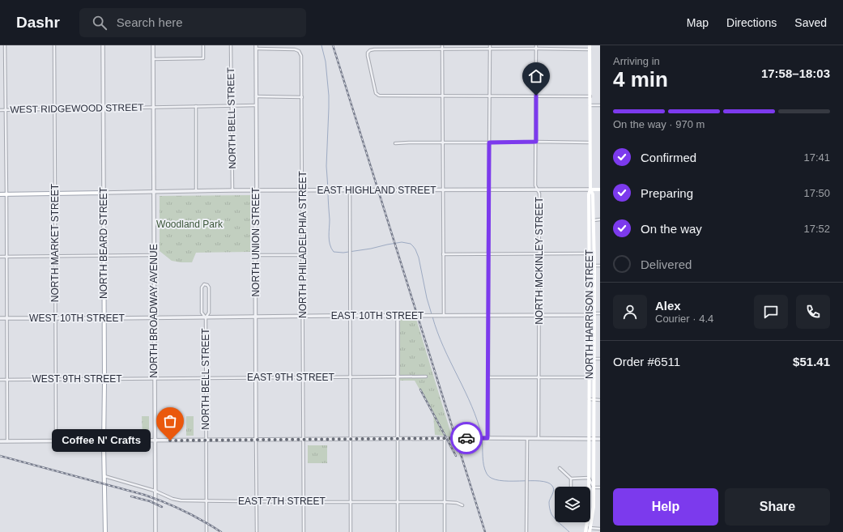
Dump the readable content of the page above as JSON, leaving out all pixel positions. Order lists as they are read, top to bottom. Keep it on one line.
{"streets":{"main road":["EAST HIGHLAND STREET","NORTH BEARD STREET","NORTH HARRISON STREET"],"street":["WEST RIDGEWOOD STREET","NORTH BELL STREET","NORTH UNION STREET","NORTH MARKET STREET","NORTH PHILADELPHIA STREET","NORTH MCKINLEY STREET","NORTH BROADWAY AVENUE","EAST 10TH STREET","WEST 10TH STREET","EAST 9TH STREET","WEST 9TH STREET","EAST 7TH STREET"]},"crossings":[["WEST RIDGEWOOD STREET","NORTH BELL STREET"],["WEST RIDGEWOOD STREET","NORTH UNION STREET"],["WEST RIDGEWOOD STREET","NORTH MARKET STREET"],["WEST RIDGEWOOD STREET","NORTH BEARD STREET"],["WEST RIDGEWOOD STREET","NORTH BROADWAY AVENUE"],["NORTH BELL STREET","EAST HIGHLAND STREET"],["NORTH BELL STREET","EAST 10TH STREET"],["NORTH BELL STREET","EAST 9TH STREET"],["NORTH BELL STREET","EAST 7TH STREET"],["EAST HIGHLAND STREET","NORTH UNION STREET"],["EAST HIGHLAND STREET","NORTH BEARD STREET"],["EAST HIGHLAND STREET","NORTH PHILADELPHIA STREET"],["EAST HIGHLAND STREET","NORTH MCKINLEY STREET"],["EAST HIGHLAND STREET","NORTH BROADWAY AVENUE"],["EAST HIGHLAND STREET","NORTH HARRISON STREET"],["NORTH UNION STREET","NORTH PHILADELPHIA STREET"],["NORTH UNION STREET","EAST 10TH STREET"],["NORTH UNION STREET","EAST 9TH STREET"],["NORTH MARKET STREET","WEST 10TH STREET"],["NORTH MARKET STREET","WEST 9TH STREET"],["NORTH BEARD STREET","WEST 10TH STREET"],["NORTH BEARD STREET","WEST 9TH STREET"],["NORTH BEARD STREET","EAST 7TH STREET"],["NORTH PHILADELPHIA STREET","EAST 10TH STREET"],["NORTH PHILADELPHIA STREET","EAST 9TH STREET"],["NORTH PHILADELPHIA STREET","EAST 7TH STREET"],["NORTH MCKINLEY STREET","EAST 10TH STREET"],["NORTH BROADWAY AVENUE","EAST 10TH STREET"],["NORTH BROADWAY AVENUE","WEST 10TH STREET"],["NORTH BROADWAY AVENUE","EAST 9TH STREET"],["NORTH BROADWAY AVENUE","WEST 9TH STREET"],["NORTH BROADWAY AVENUE","EAST 7TH STREET"],["NORTH HARRISON STREET","EAST 10TH STREET"],["EAST 10TH STREET","WEST 10TH STREET"],["EAST 9TH STREET","WEST 9TH STREET"]],"parks":["Woodland Park"],"places":["Coffee N' Crafts"],"page":{"header":"Dashr","search":"Search here","nav":["Map","Directions","Saved"],"heading":["4 min","Arriving in","17:58–18:03"],"panel":["Alex","Courier · 4.4","Order #6511","$51.41"],"bar":"On the way · 970 m","list":[["Confirmed","17:41"],["Preparing","17:50"],["On the way","17:52"],"Delivered"],"bubble":"Coffee N' Crafts","buttons":["Help","Share"]}}
